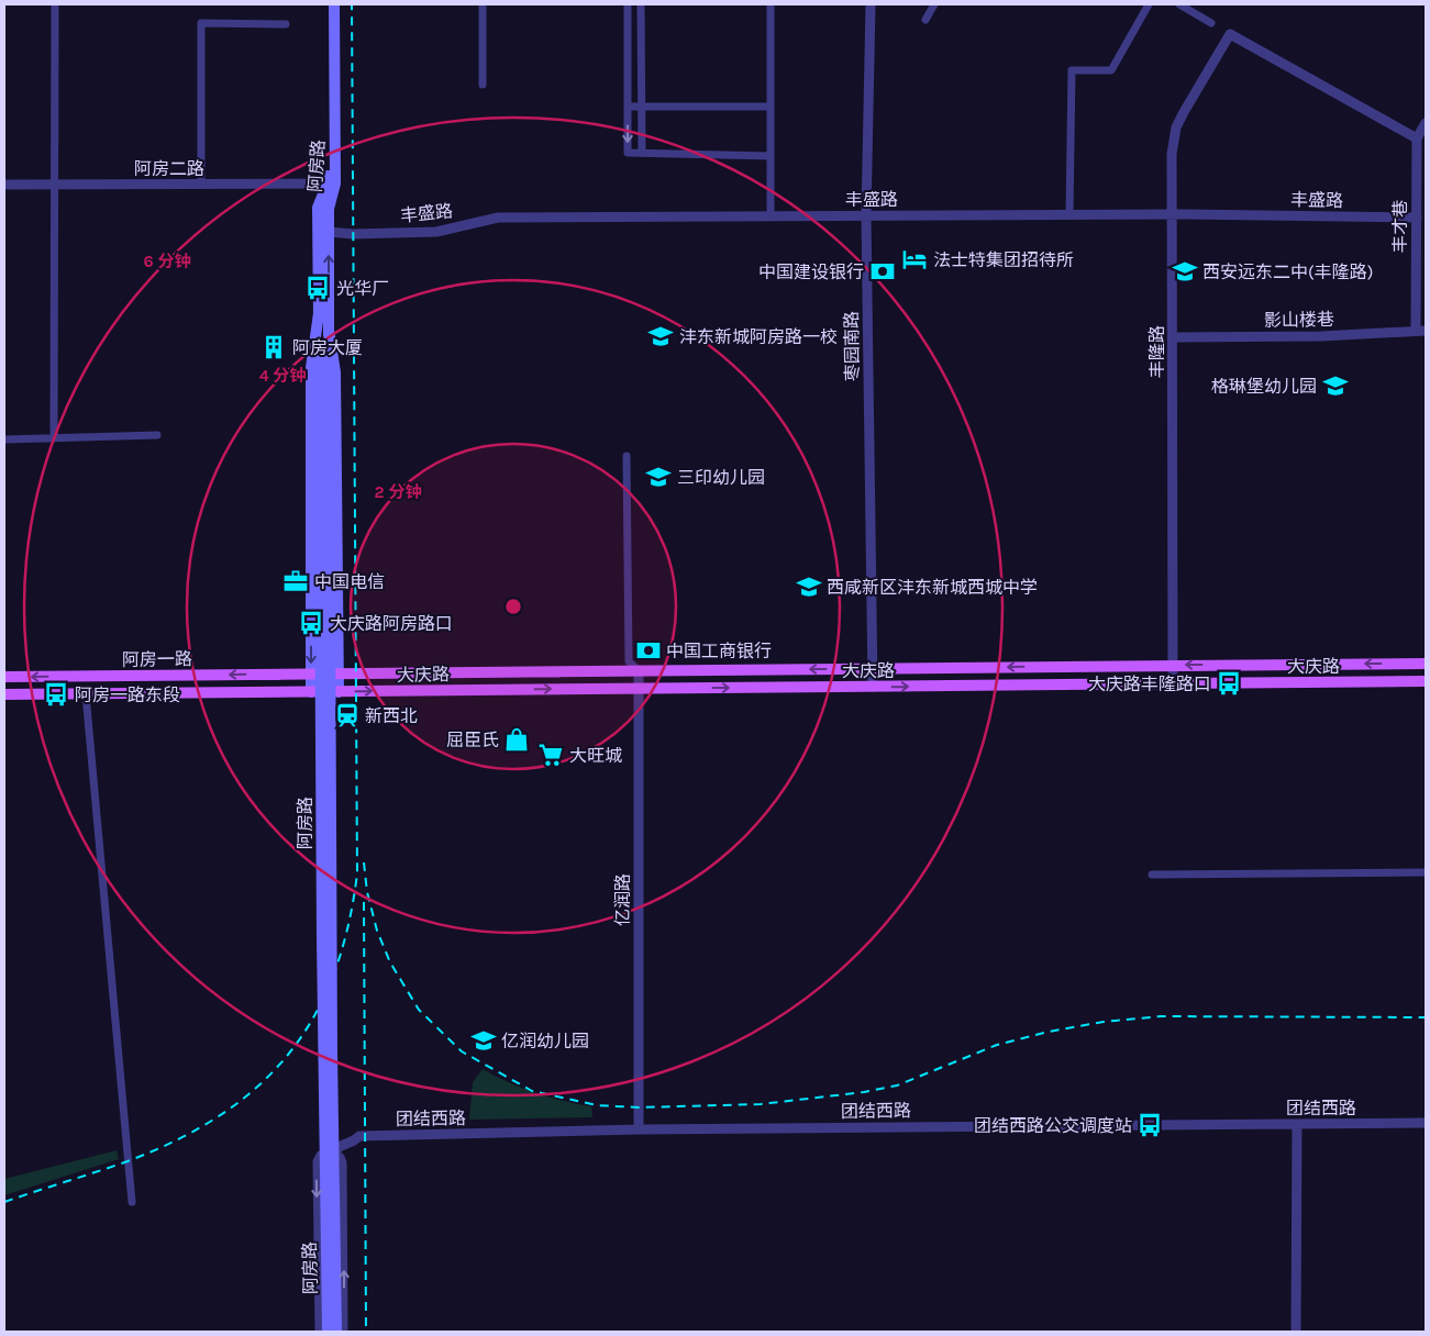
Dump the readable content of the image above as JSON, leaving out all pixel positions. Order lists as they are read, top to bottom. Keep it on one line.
{"streets":{"main road":["阿房路","阿房一路","大庆路"],"street":["阿房二路","丰盛路","丰才巷","影山楼巷","枣园南路","丰隆路","亿润路","团结西路"]},"crossings":[["阿房路","阿房二路"],["阿房路","丰盛路"],["阿房路","阿房一路"],["阿房路","大庆路"],["丰盛路","丰才巷"],["丰盛路","枣园南路"],["丰盛路","丰隆路"],["丰才巷","影山楼巷"],["丰才巷","丰隆路"],["影山楼巷","丰隆路"],["枣园南路","大庆路"],["丰隆路","大庆路"],["阿房一路","大庆路"],["大庆路","亿润路"],["亿润路","团结西路"]],"places":{"hotel":["法士特集团招待所"],"bank":["中国建设银行","中国工商银行"],"school or university":["西安远东二中(丰隆路)","沣东新城阿房路一校","格琳堡幼儿园","三印幼儿园","西咸新区沣东新城西城中学","亿润幼儿园"],"bus stop":["光华厂","大庆路阿房路口","大庆路丰隆路口","阿房一路东段","团结西路公交调度站"],"building":["阿房大厦"],"office":["中国电信"],"station":["新西北"],"shop":["屈臣氏"],"supermarket":["大旺城"]},"rings":["6 分钟","4 分钟","2 分钟"]}
